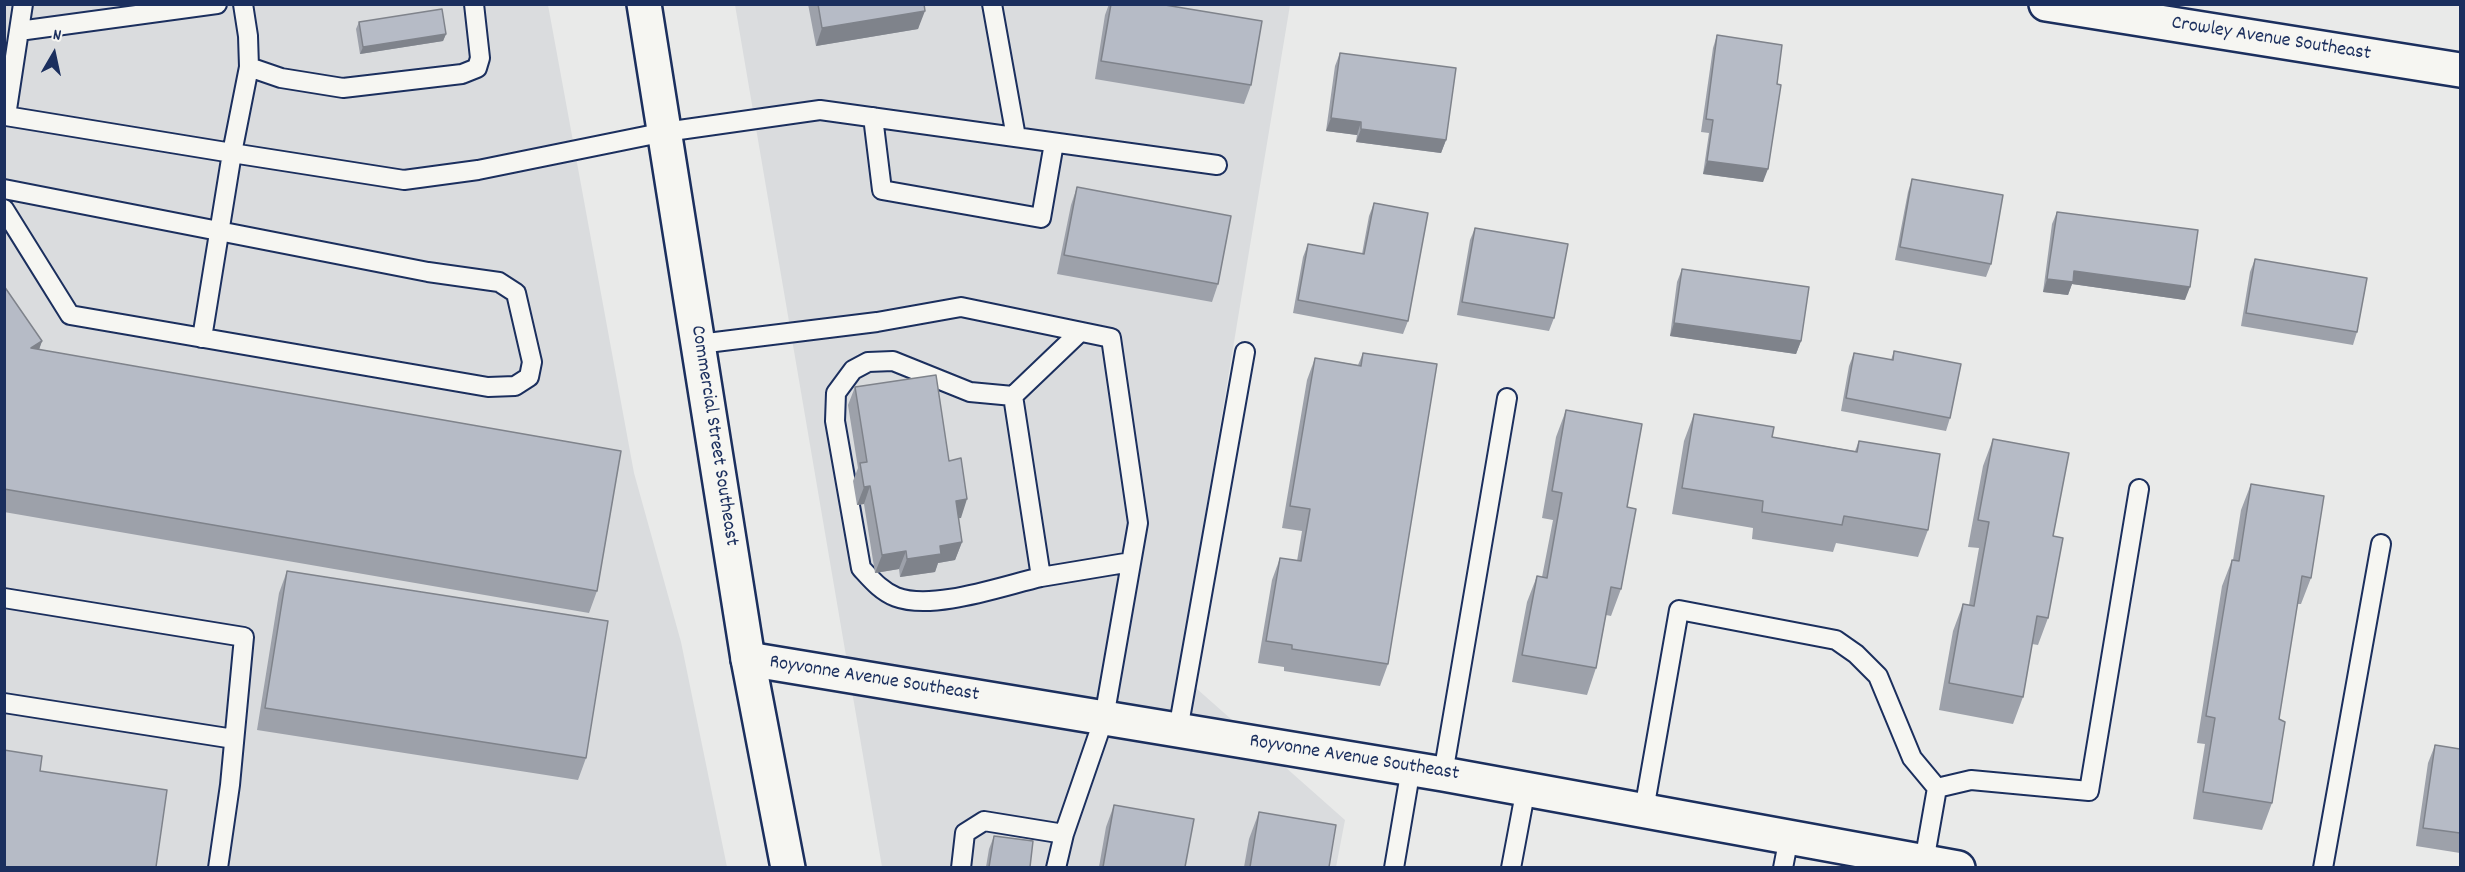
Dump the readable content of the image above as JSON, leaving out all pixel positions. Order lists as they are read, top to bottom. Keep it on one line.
{"streets":{"street":["Crowley Avenue Southeast","Commercial Street Southeast","Royvonne Avenue Southeast"]},"crossings":[["Commercial Street Southeast","Royvonne Avenue Southeast"]],"north":"top"}
